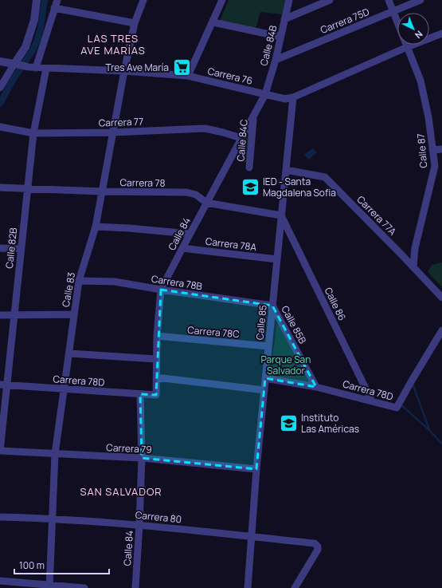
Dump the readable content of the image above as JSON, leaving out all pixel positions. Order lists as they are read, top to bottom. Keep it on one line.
{"streets":{"street":["Carrera 75D","Calle 84B","Carrera 76","Carrera 77","Calle 84C","Calle 87","Carrera 78","Carrera 77A","Calle 84","Carrera 78A","Calle 82B","Carrera 78B","Calle 83","Calle 86","Calle 85","Calle 85B","Carrera 78C","Carrera 78D","Carrera 79","Carrera 80"]},"crossings":[["Carrera 75D","Calle 84B"],["Carrera 75D","Calle 87"],["Calle 84B","Carrera 76"],["Calle 84B","Calle 84"],["Carrera 76","Calle 87"],["Carrera 76","Calle 84"],["Carrera 76","Calle 82B"],["Carrera 76","Calle 83"],["Carrera 76","Calle 85"],["Carrera 77","Calle 84"],["Carrera 77","Calle 82B"],["Carrera 77","Calle 83"],["Calle 84C","Calle 84"],["Calle 87","Carrera 77A"],["Carrera 78","Calle 84"],["Carrera 78","Calle 82B"],["Carrera 78","Calle 83"],["Carrera 78","Calle 86"],["Carrera 78","Calle 85"],["Carrera 77A","Calle 85"],["Calle 84","Carrera 78A"],["Calle 84","Carrera 78B"],["Calle 84","Carrera 78C"],["Calle 84","Carrera 78D"],["Calle 84","Carrera 79"],["Calle 84","Carrera 80"],["Carrera 78A","Calle 85"],["Calle 82B","Carrera 78D"],["Calle 82B","Carrera 79"],["Carrera 78B","Calle 83"],["Carrera 78B","Calle 85"],["Carrera 78B","Calle 85B"],["Calle 83","Carrera 78D"],["Calle 83","Carrera 79"],["Calle 83","Carrera 80"],["Calle 86","Calle 85"],["Calle 86","Carrera 78D"],["Calle 85","Calle 85B"],["Calle 85","Carrera 78C"],["Calle 85","Carrera 78D"],["Calle 85","Carrera 79"],["Calle 85","Carrera 80"],["Calle 85B","Carrera 78D"]],"districts":["LAS TRES AVE MARÍAS","SAN SALVADOR"],"parks":["Parque San Salvador"],"places":{"supermarket":["Tres Ave María"],"school or university":["IED - Santa Magdalena Sofia","Instituto Las Américas"]},"scale_bar":"100 m","north":"bottom right"}
